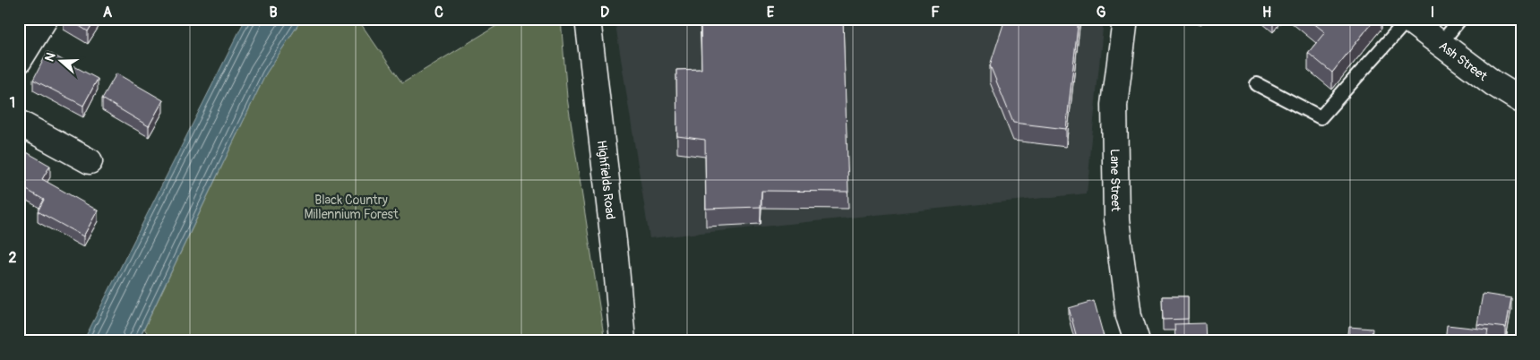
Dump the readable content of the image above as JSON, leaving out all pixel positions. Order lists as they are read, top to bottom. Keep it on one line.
{"streets":{"street":["Ash Street","Highfields Road","Lane Street"]},"parks":["Black Country Millennium Forest"],"north":"left","grid":{"columns":["A","B","C","D","E","F","G","H","I"],"rows":["1","2"]}}
